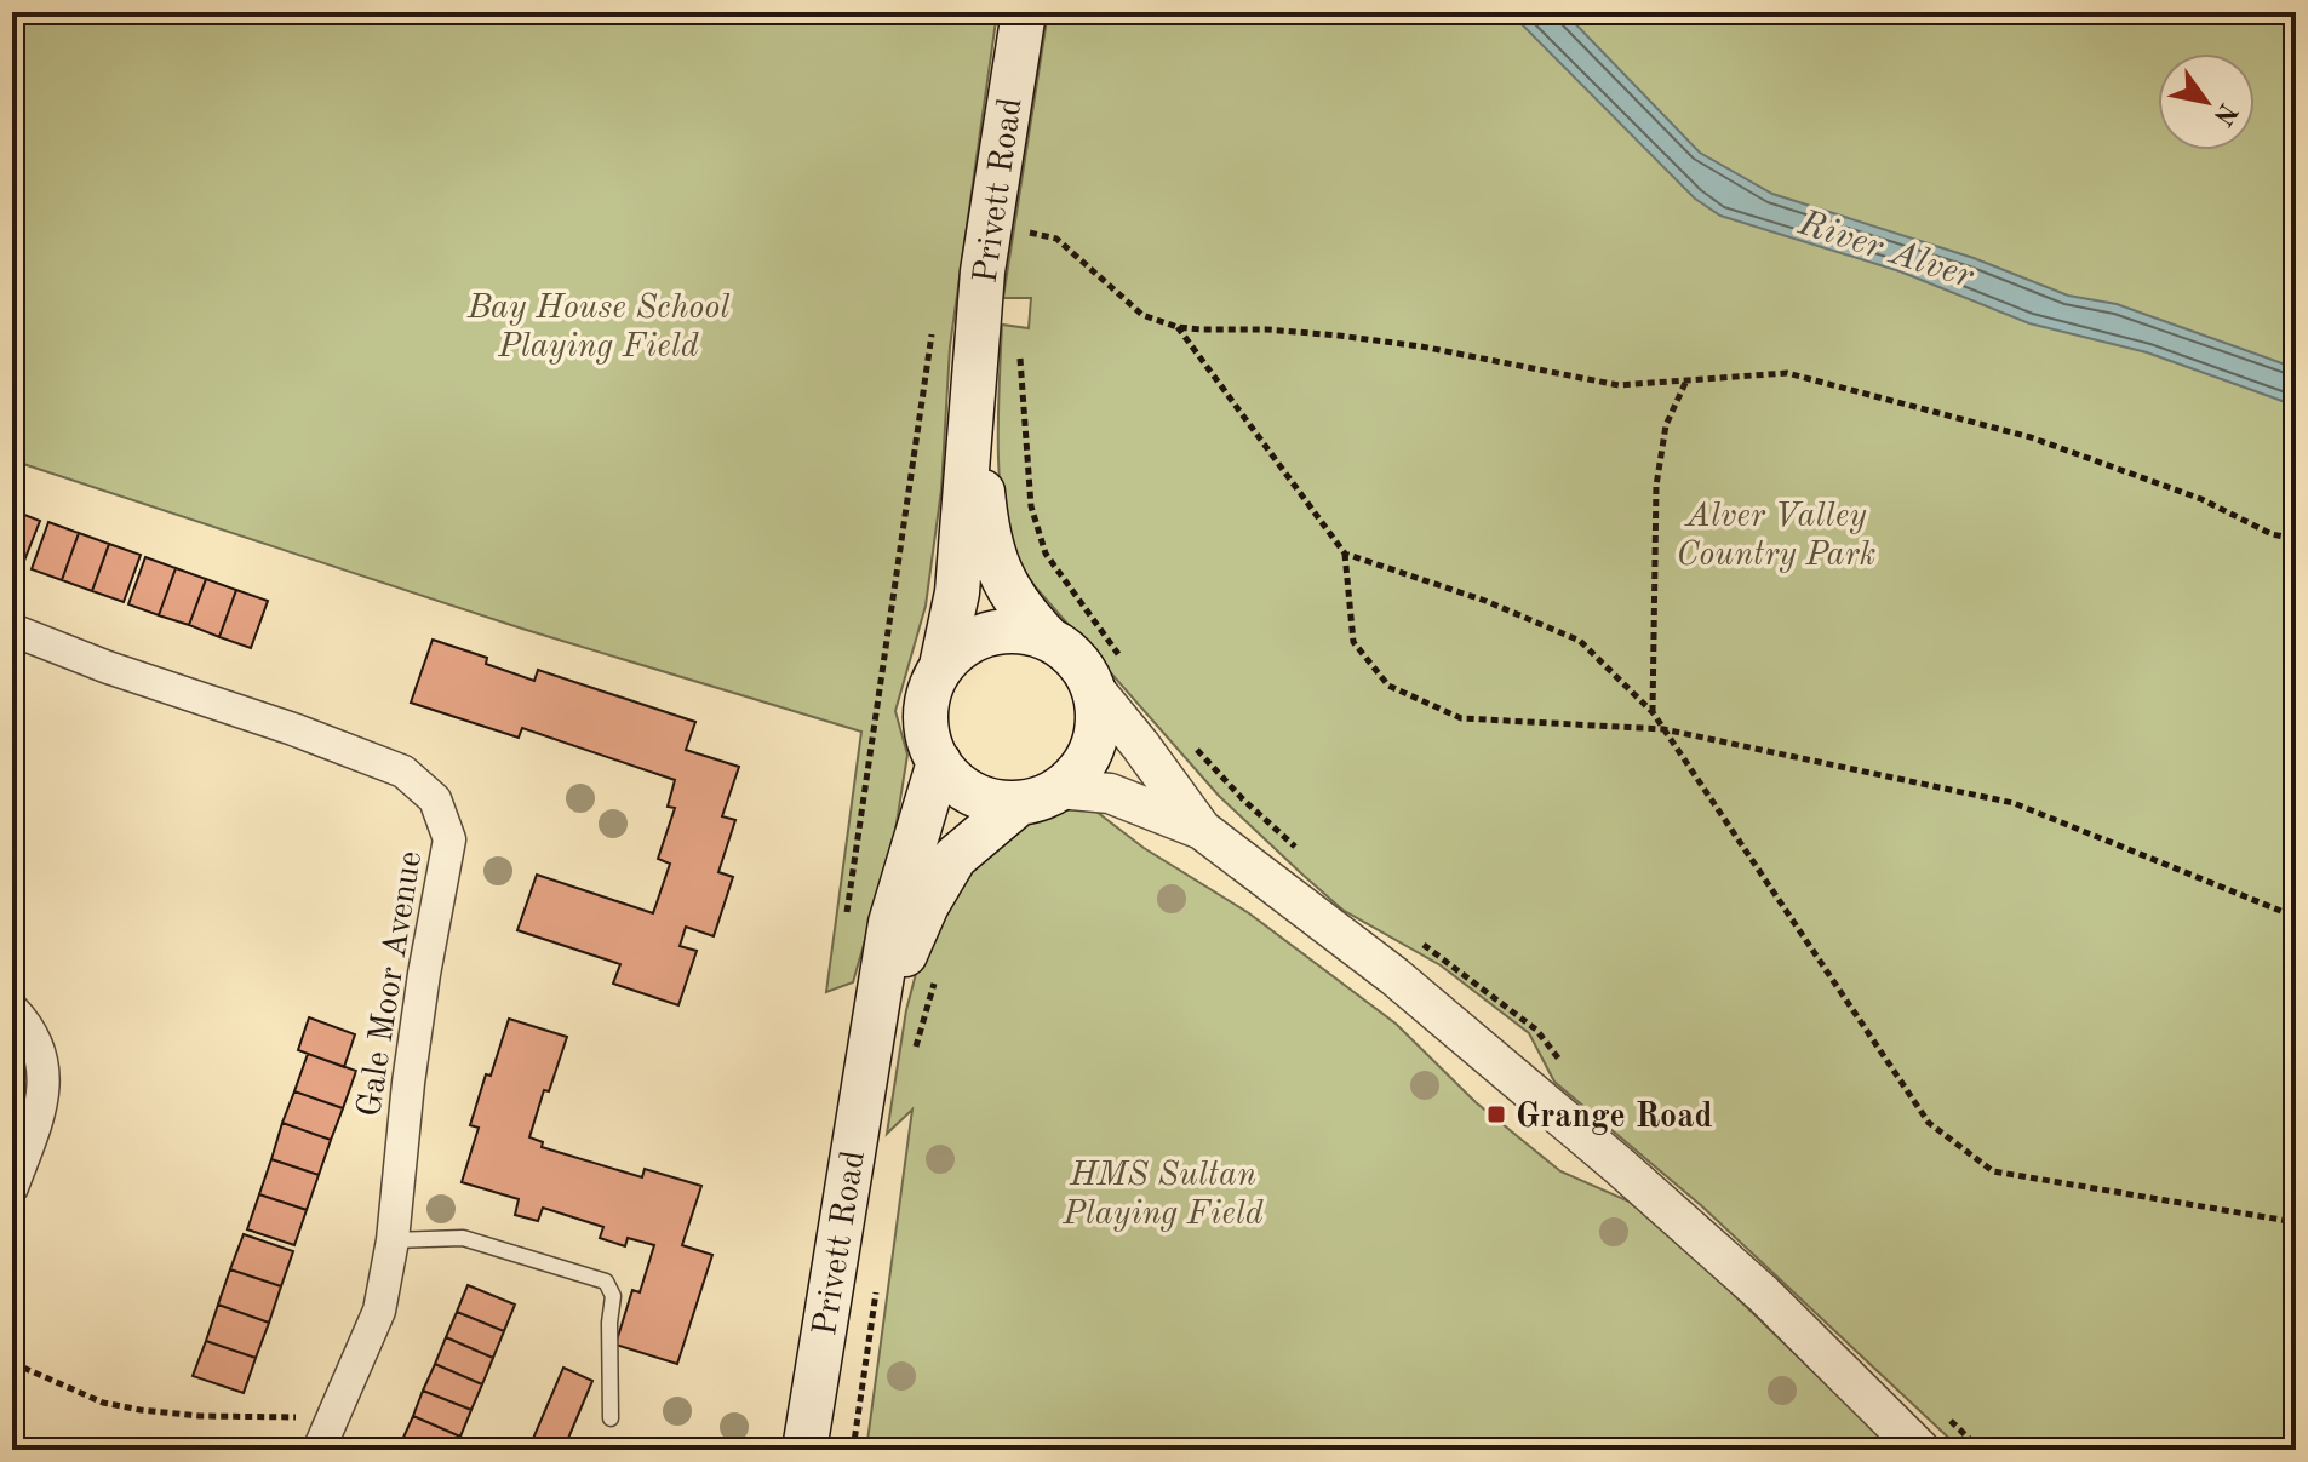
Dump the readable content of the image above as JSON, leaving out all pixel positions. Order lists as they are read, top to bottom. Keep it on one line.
{"streets":{"main road":["Privett Road"],"street":["Gale Moor Avenue"]},"water":["River Alver"],"parks":["Bay House School Playing Field","Alver Valley Country Park","HMS Sultan Playing Field"],"places":{"transit":["Grange Road"]},"north":"bottom right"}
